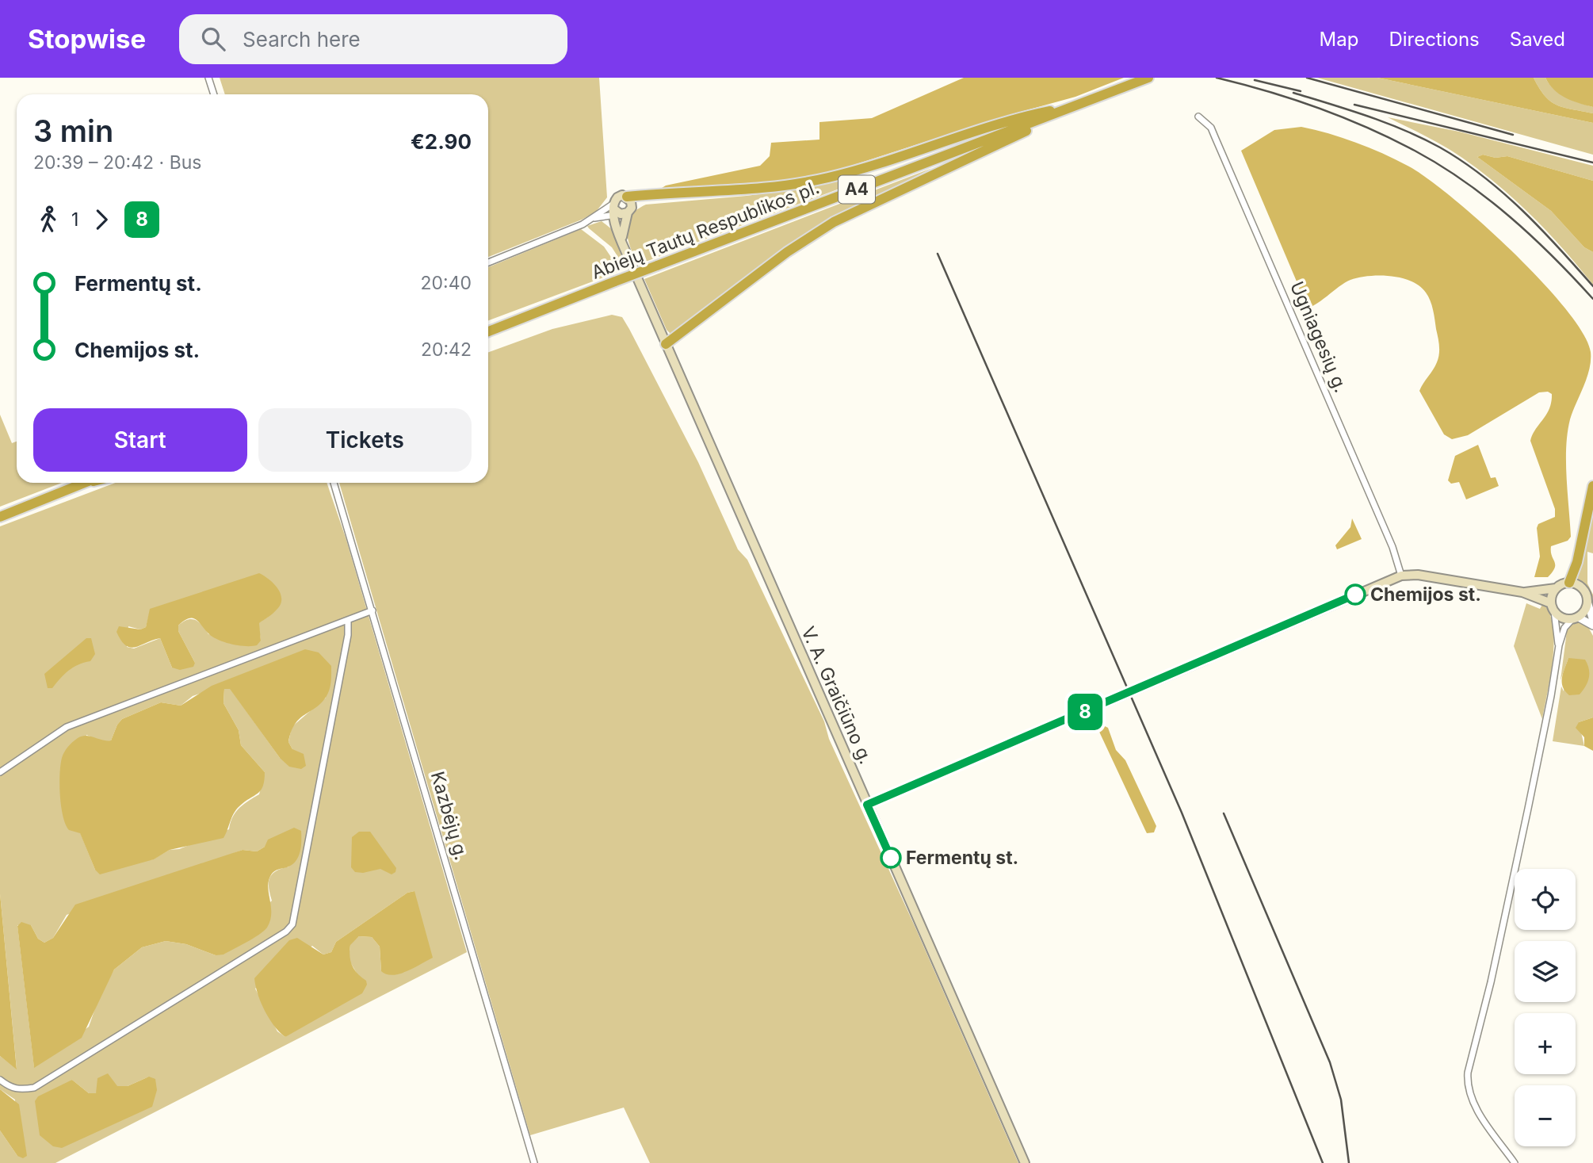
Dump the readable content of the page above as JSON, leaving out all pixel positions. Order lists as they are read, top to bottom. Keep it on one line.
{"streets":{"highway":["A4","Abiejų Tautų Respublikos pl."],"main road":["V. A. Graičiūno g."],"street":["Ugniagesių g.","Kazbėjų g."]},"places":["Chemijos st.","Fermentų st."],"lines":["bus line 8"],"page":{"header":"Stopwise","search":"Search here","nav":["Map","Directions","Saved"],"on_map":"8","heading":["3 min","20:39 – 20:42 · Bus","€2.90"],"legs":["1","8"],"list":[{"name":"Fermentų st.","value":"20:40"},{"name":"Chemijos st.","value":"20:42"}],"buttons":["Start","Tickets"],"map_buttons":["+","−"]}}
